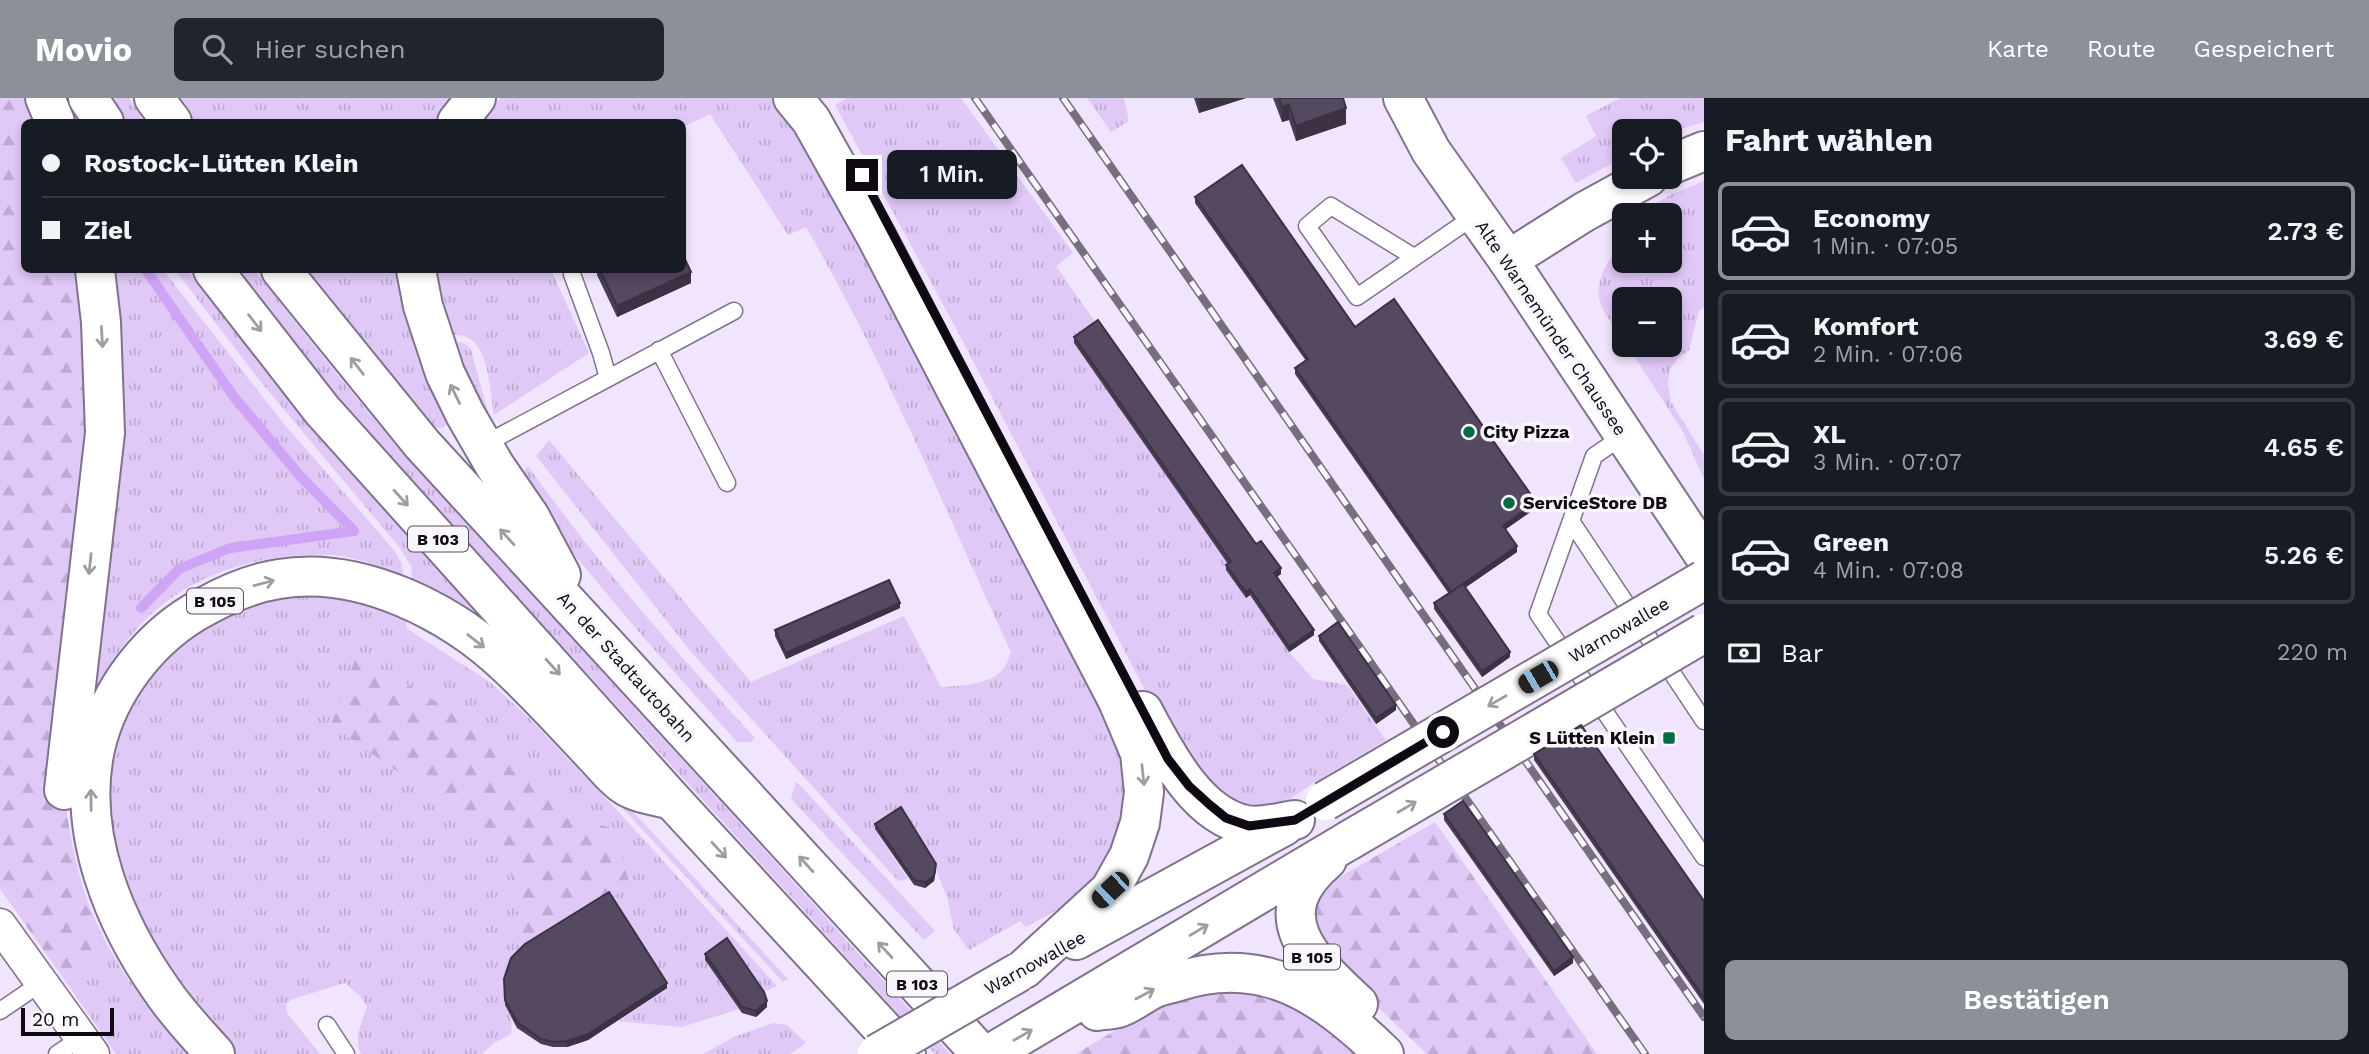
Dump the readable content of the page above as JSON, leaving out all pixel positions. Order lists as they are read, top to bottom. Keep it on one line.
{"streets":{"main road":["Alte Warnemünder Chaussee","B 103","B 105","Warnowallee","An der Stadtautobahn"]},"crossings":[["B 103","B 105"]],"places":{"other":["City Pizza","ServiceStore DB"],"transit":["S Lütten Klein"]},"scale_bar":"20 m","page":{"header":"Movio","search":"Hier suchen","nav":["Karte","Route","Gespeichert"],"heading":"Fahrt wählen","map_buttons":["+","−"],"banner":["Rostock-Lütten Klein","Ziel"],"bubble":"1 Min.","list":[{"name":"Economy","note":"1 Min. · 07:05","value":"2.73 €"},{"name":"Komfort","note":"2 Min. · 07:06","value":"3.69 €"},{"name":"XL","note":"3 Min. · 07:07","value":"4.65 €"},{"name":"Green","note":"4 Min. · 07:08","value":"5.26 €"}],"pay":["Bar","220 m"],"buttons":"Bestätigen","scale":"20 m"}}
